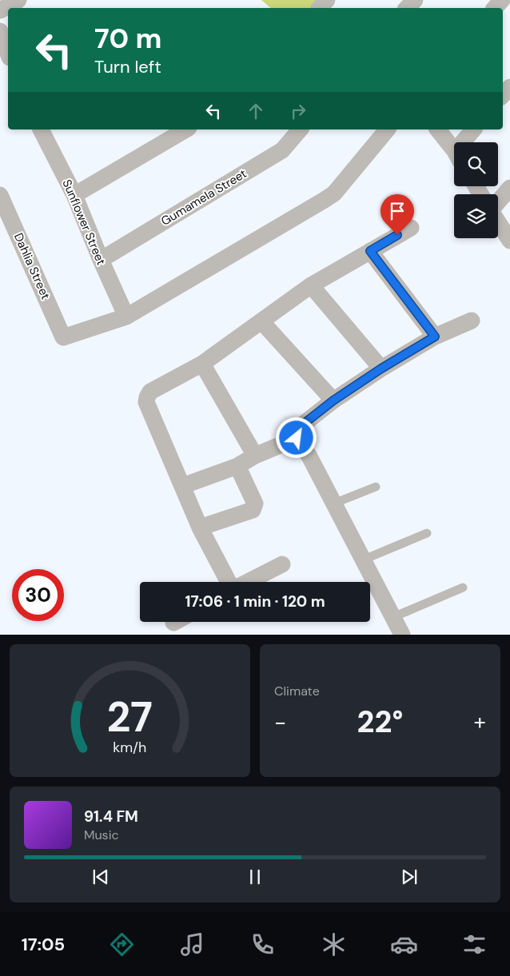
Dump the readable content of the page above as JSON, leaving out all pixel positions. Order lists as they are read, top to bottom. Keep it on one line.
{"streets":{"street":["Gumamela Street","Sunflower Street","Dahlia Street"]},"crossings":[["Gumamela Street","Sunflower Street"],["Sunflower Street","Dahlia Street"]],"page":{"turn":["70 m","Turn left"],"limit":"30","trip":"17:06 · 1 min · 120 m","tile":"Climate","heat":["−","22°","+"],"song":["91.4 FM","Music"],"tabs":"17:05","gauge":["27","km/h"]}}
